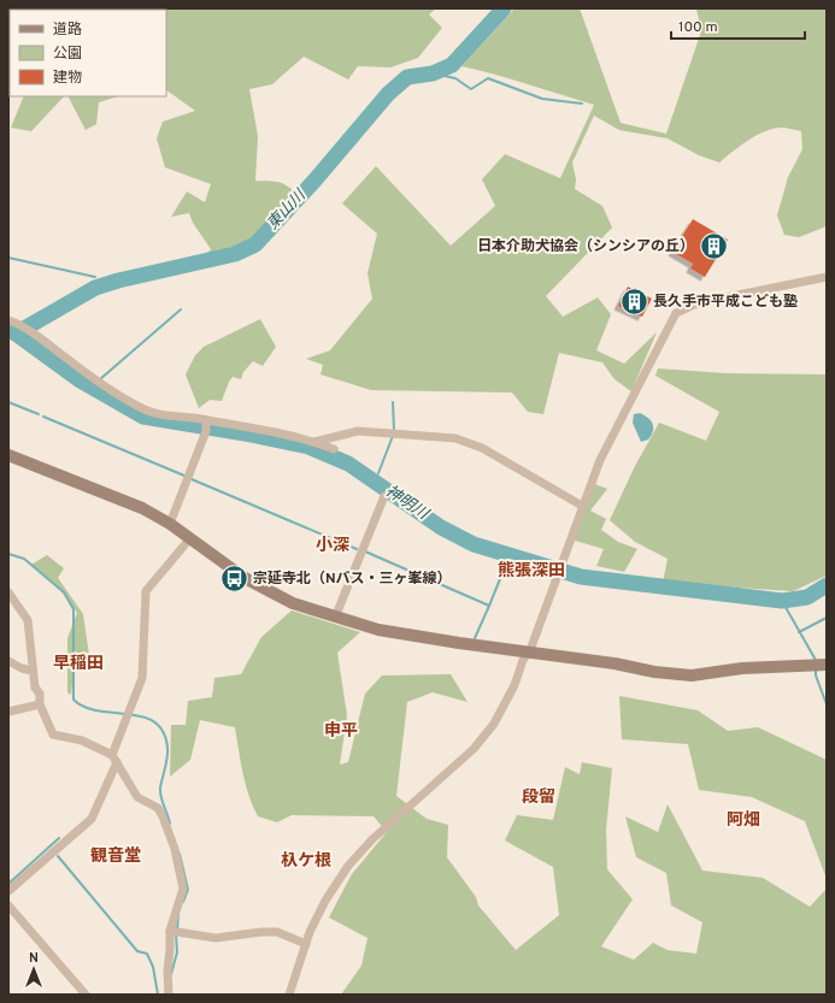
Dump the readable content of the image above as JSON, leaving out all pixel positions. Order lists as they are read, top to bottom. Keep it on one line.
{"districts":["小深","熊張深田","早稲田","申平","段留","阿畑","観音堂","杁ケ根"],"water":["東山川","神明川"],"places":{"building":["日本介助犬協会（シンシアの丘）","長久手市平成こども塾"],"bus stop":["宗延寺北（Nバス・三ヶ峯線）"]},"legend":["道路","公園","建物"],"scale_bar":"100 m","north":"top"}
